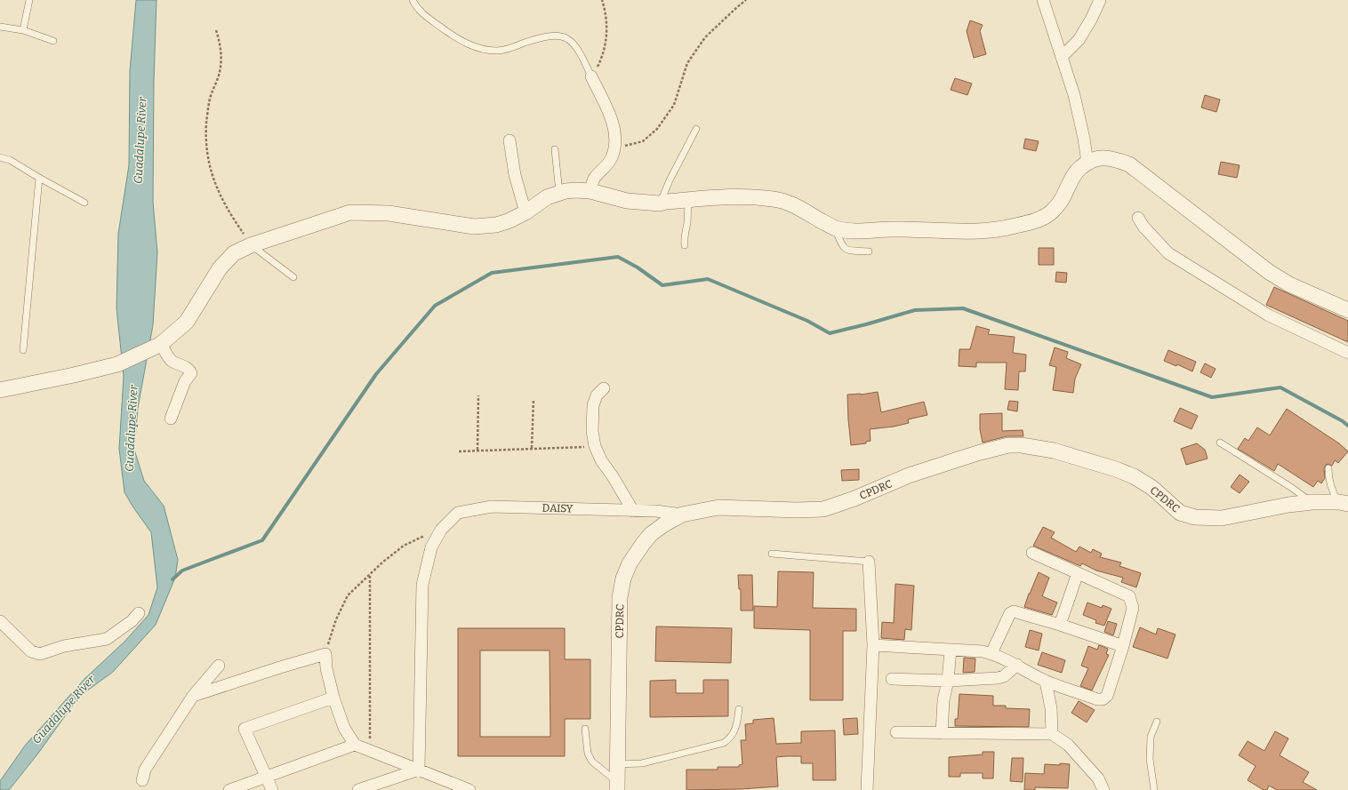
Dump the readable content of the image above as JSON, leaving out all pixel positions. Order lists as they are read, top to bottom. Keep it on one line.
{"streets":{"street":["CPDRC","DAISY"]},"crossings":[["CPDRC","DAISY"]],"water":["Guadalupe River"]}
